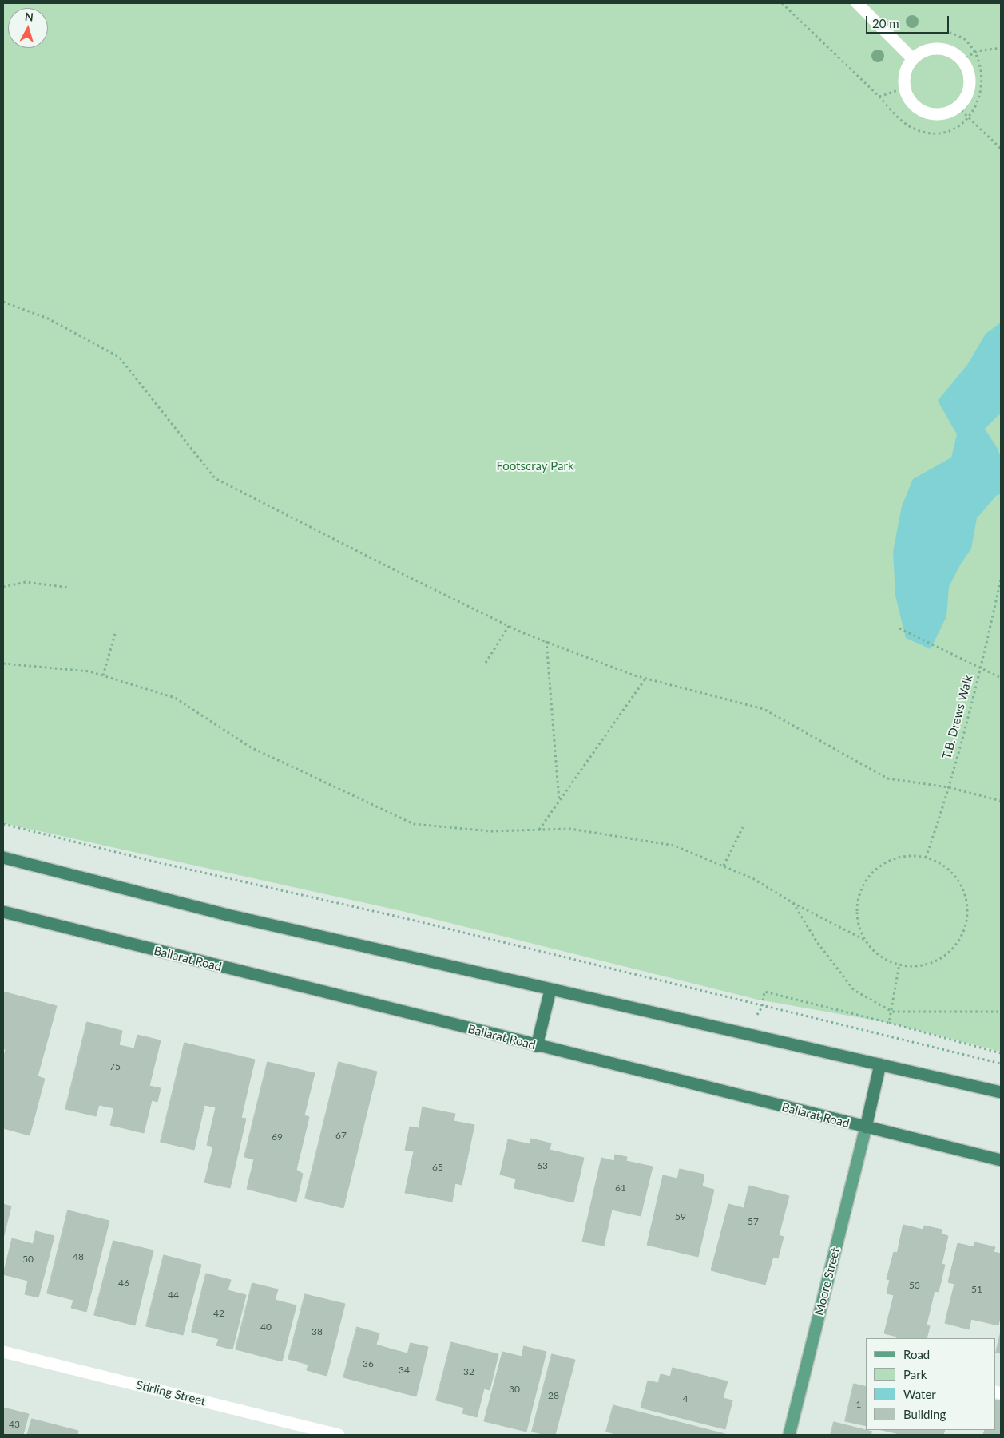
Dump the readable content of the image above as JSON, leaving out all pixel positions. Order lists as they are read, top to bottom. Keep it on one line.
{"streets":{"highway":["Ballarat Road"],"main road":["Moore Street"],"street":["Stirling Street"],"path":["T.B. Drews Walk"]},"crossings":[["Ballarat Road","Moore Street"]],"parks":["Footscray Park"],"house_numbers":["75","67","69","63","65","61","59","57","48","50","46","53","51","44","42","40","38","36","34","32","30","28","4","1","43"],"legend":["Road","Park","Water","Building"],"scale_bar":"20 m","north":"top"}
